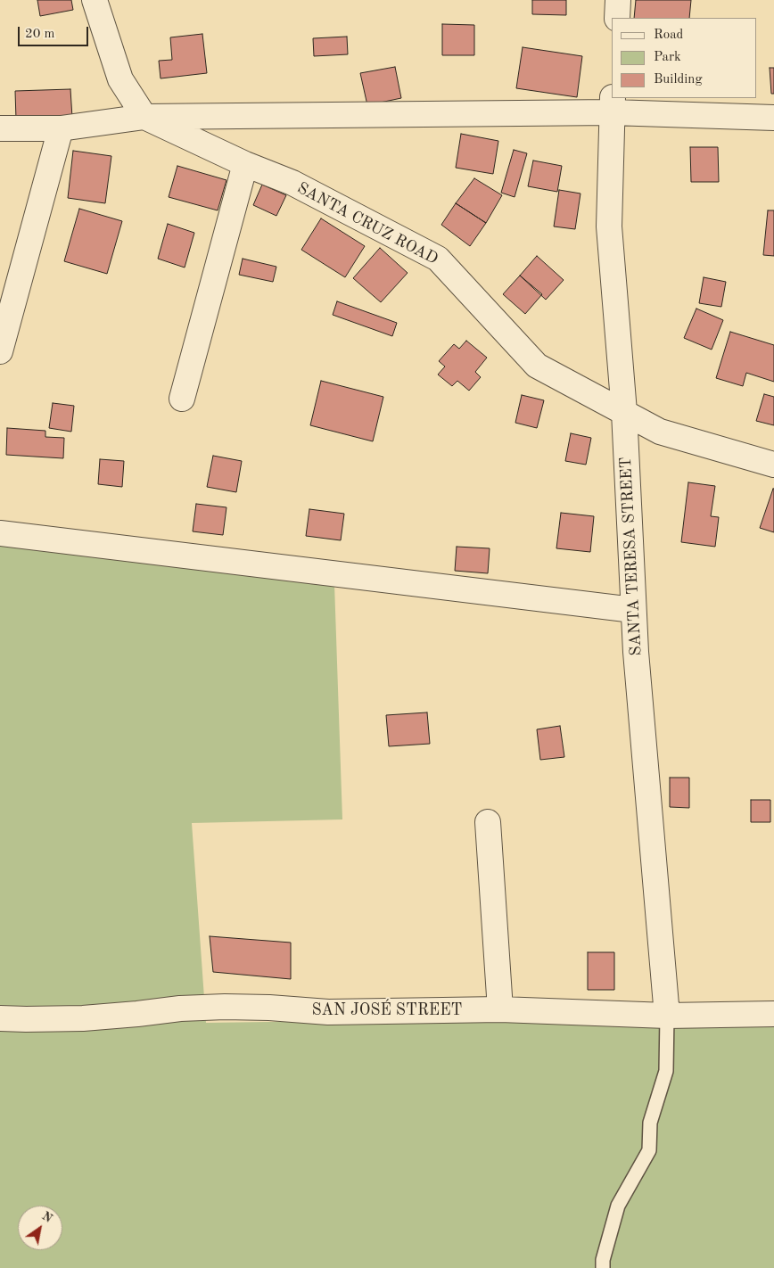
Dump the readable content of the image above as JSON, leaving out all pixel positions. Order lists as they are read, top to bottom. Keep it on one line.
{"streets":{"street":["SANTA CRUZ ROAD","SANTA TERESA STREET","SAN JOSÉ STREET"]},"crossings":[["SANTA CRUZ ROAD","SANTA TERESA STREET"],["SANTA TERESA STREET","SAN JOSÉ STREET"]],"legend":["Road","Park","Building"],"scale_bar":"20 m","north":"top right"}
